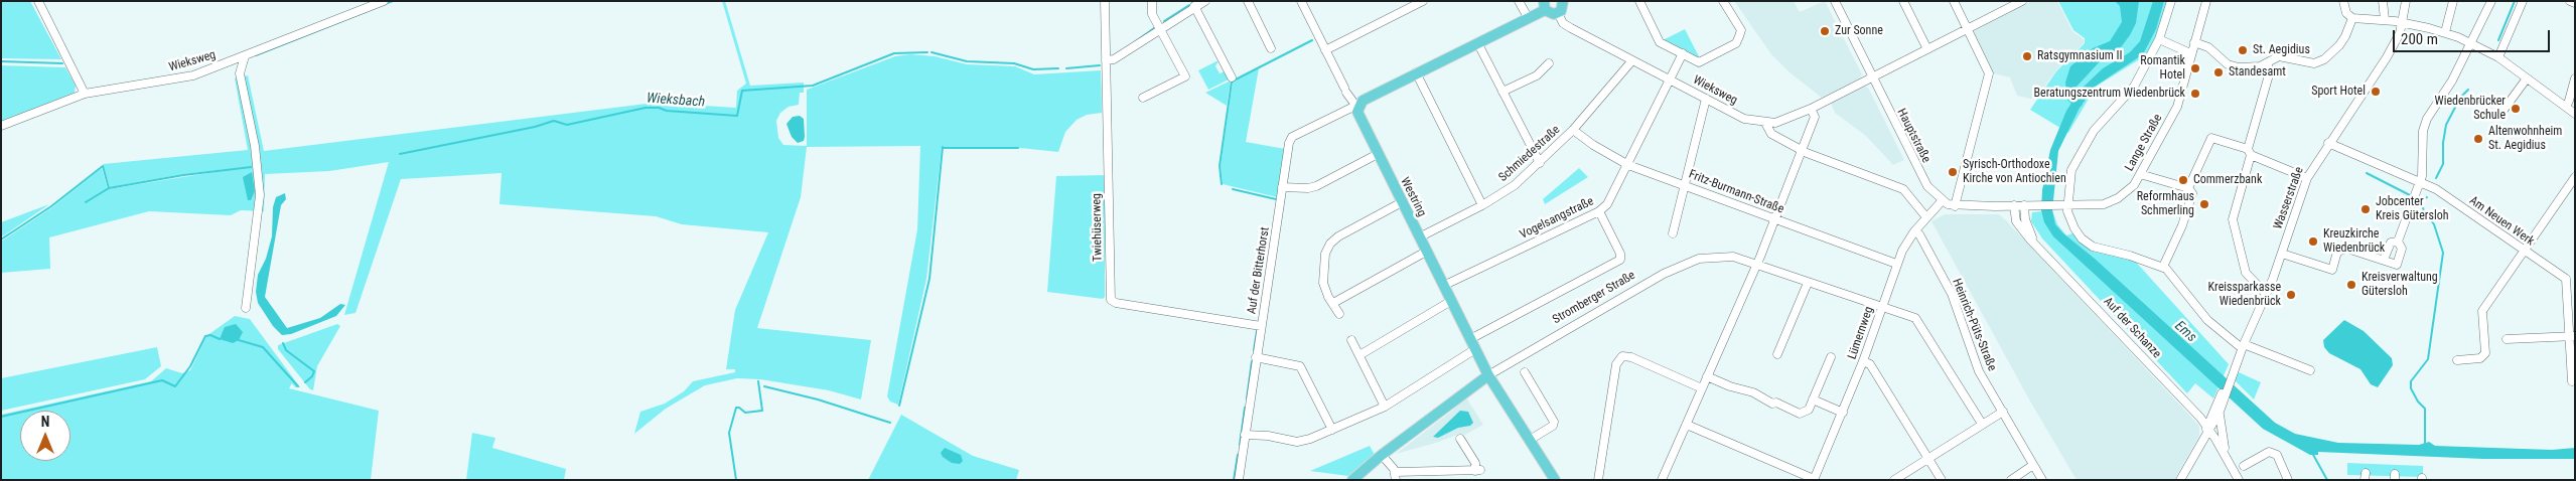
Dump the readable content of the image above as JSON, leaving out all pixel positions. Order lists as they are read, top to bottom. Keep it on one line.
{"streets":{"main road":["Westring","Stromberger Straße"],"street":["Wieksweg","Hauptstraße","Lange Straße","Schmiedestraße","Fritz-Burmann-Straße","Wasserstraße","Vogelsangstraße","Am Neuen Werk","Twiehüserweg","Auf der Bitterhorst","Heinrich-Püts-Straße","Auf der Schanze","Lümernweg"]},"crossings":[["Wieksweg","Hauptstraße"],["Wieksweg","Schmiedestraße"],["Wieksweg","Vogelsangstraße"],["Hauptstraße","Lümernweg"],["Lange Straße","Auf der Schanze"],["Schmiedestraße","Fritz-Burmann-Straße"],["Schmiedestraße","Westring"],["Fritz-Burmann-Straße","Vogelsangstraße"],["Fritz-Burmann-Straße","Lümernweg"],["Westring","Vogelsangstraße"],["Westring","Auf der Bitterhorst"],["Westring","Stromberger Straße"],["Wasserstraße","Am Neuen Werk"],["Wasserstraße","Auf der Schanze"],["Twiehüserweg","Auf der Bitterhorst"],["Stromberger Straße","Lümernweg"],["Heinrich-Püts-Straße","Lümernweg"]],"water":["Wieksbach","Ems"],"places":["Zur Sonne","St. Aegidius","Ratsgymnasium II","Romantik Hotel","Standesamt","Sport Hotel","Beratungszentrum Wiedenbrück","Wiedenbrücker Schule","Altenwohnheim St. Aegidius","Syrisch-Orthodoxe Kirche von Antiochien","Commerzbank","Reformhaus Schmerling","Jobcenter Kreis Gütersloh","Kreuzkirche Wiedenbrück","Kreisverwaltung Gütersloh","Kreissparkasse Wiedenbrück"],"scale_bar":"200 m","north":"top"}
